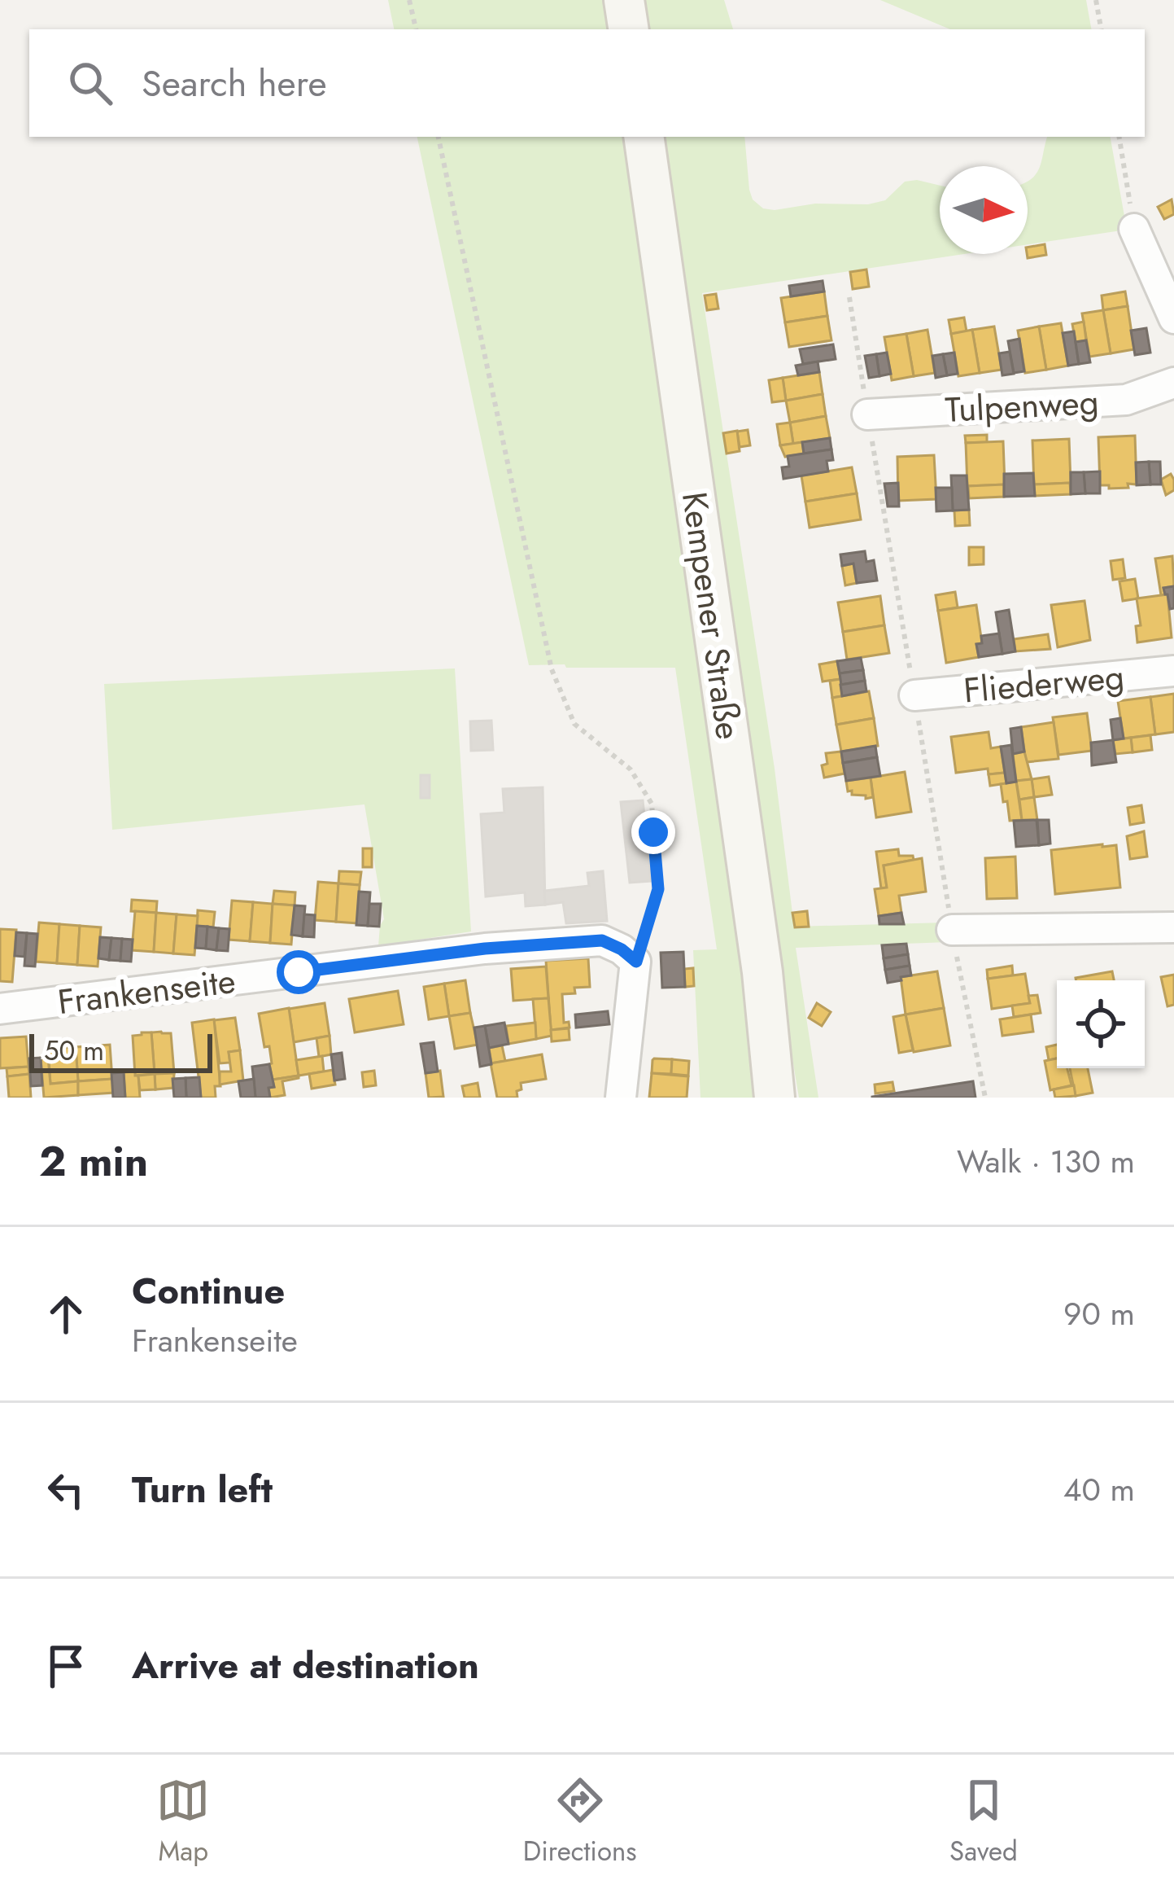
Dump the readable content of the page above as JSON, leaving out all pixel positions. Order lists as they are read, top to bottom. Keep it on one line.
{"streets":{"main road":["Kempener Straße"],"street":["Tulpenweg","Fliederweg","Frankenseite"]},"scale_bar":"50 m","north":"right","page":{"search":"Search here","scale":"50 m","heading":["2 min","Walk · 130 m"],"list":[["Continue","Frankenseite","90 m"],["Turn left","40 m"],"Arrive at destination"],"nav":["Map","Directions","Saved"]}}
